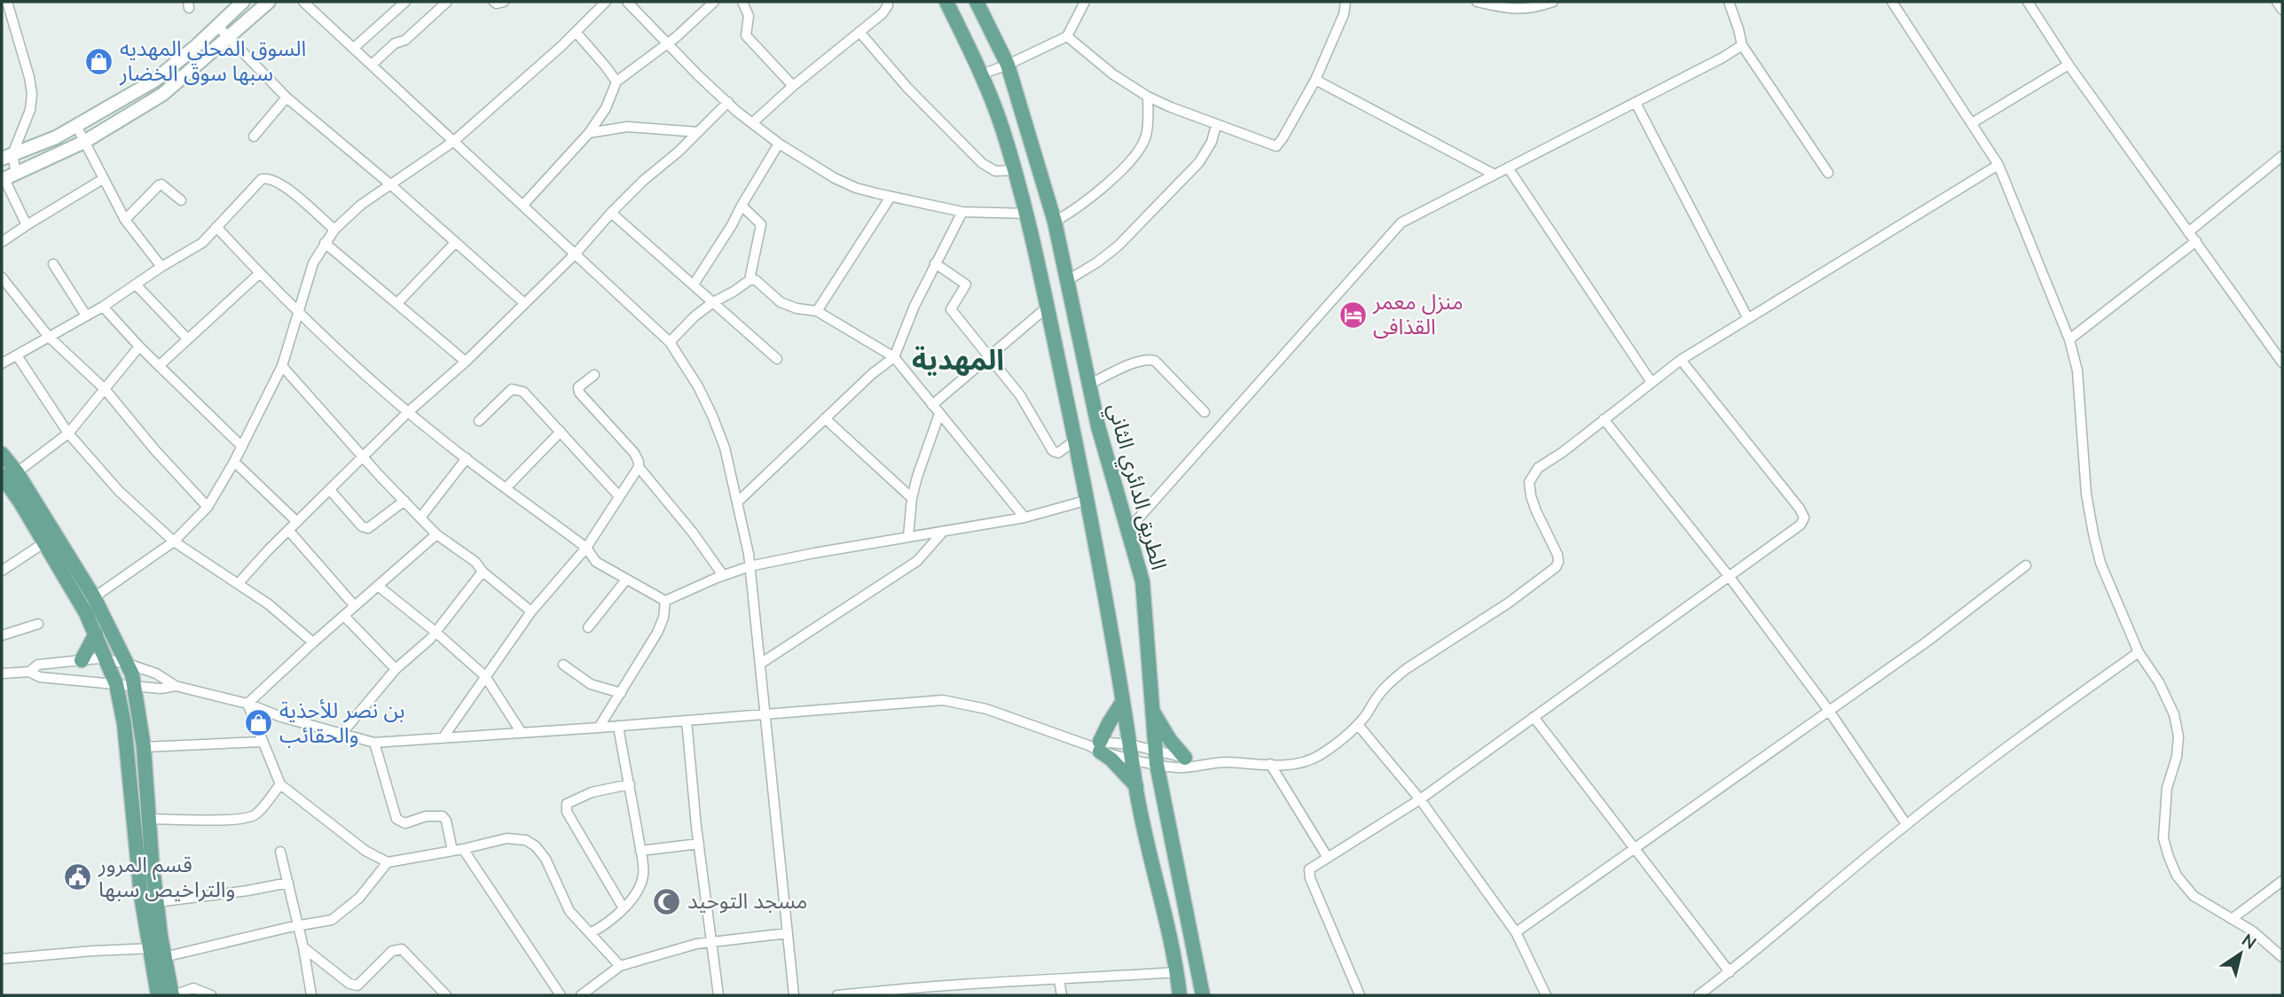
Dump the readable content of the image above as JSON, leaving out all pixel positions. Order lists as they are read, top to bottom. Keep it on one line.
{"streets":{"main road":["الطريق الدائري الثاني"]},"districts":["المهدية"],"places":{"shop":["السوق المحلي المهديه سبها سوق الخضار","بن نصر للأحذية والحقائب"],"hotel":["منزل معمر القذافى"],"public building":["قسم المرور والتراخيص سبها"],"mosque":["مسجد التوحيد"]},"north":"top right"}
